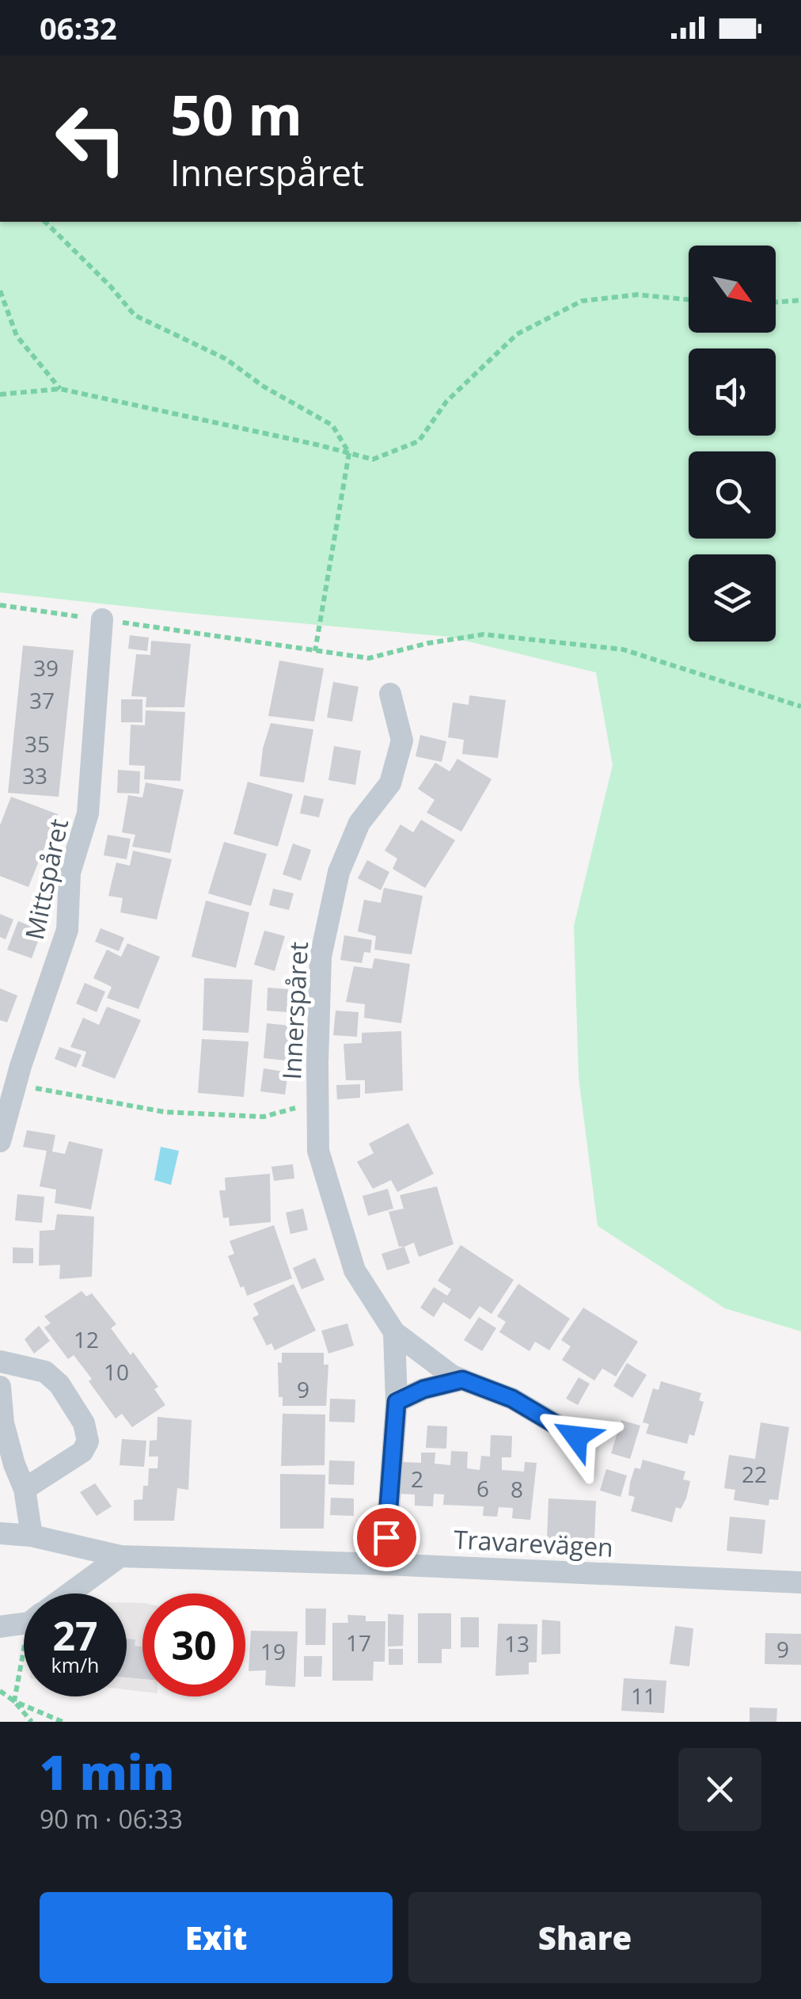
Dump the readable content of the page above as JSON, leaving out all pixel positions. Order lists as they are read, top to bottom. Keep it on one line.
{"streets":{"street":["Mittspåret","Innerspåret","Travarevägen"]},"house_numbers":["39","37","35","33","12","10","9","22","2","6","8","17","13","9","19","11"],"north":"bottom right","page":{"status":"06:32","turn":["50 m","Innerspåret"],"speed":"27 km/h","limit":"30","heading":["1 min","90 m · 06:33"],"buttons":["Exit","Share"]}}
